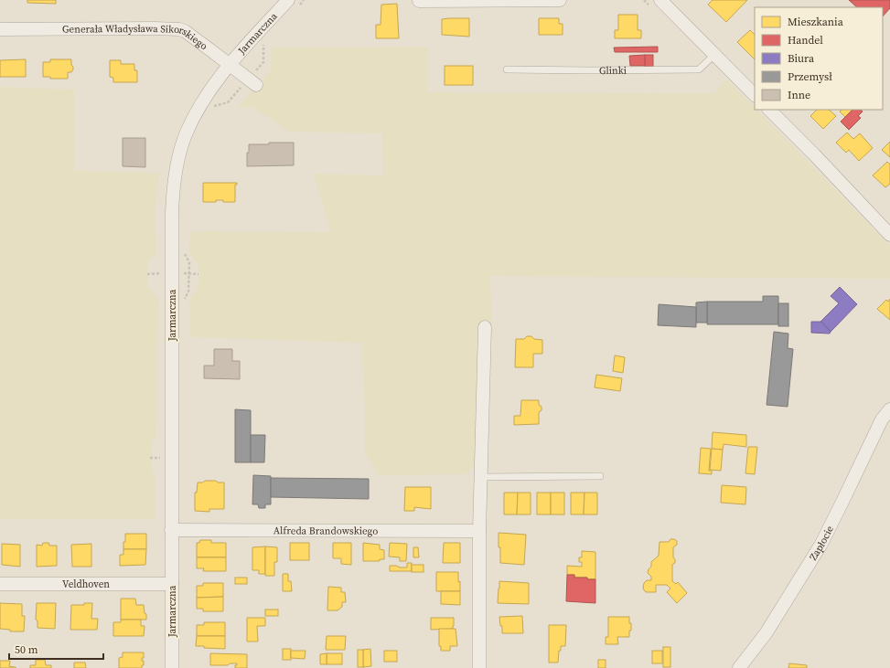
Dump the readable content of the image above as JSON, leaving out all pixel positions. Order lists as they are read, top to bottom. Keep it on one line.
{"streets":{"street":["Jarmarczna","Generała Władysława Sikorskiego","Alfreda Brandowskiego","Zapłocie","Veldhoven"],"lane":["Glinki"]},"crossings":[["Jarmarczna","Generała Władysława Sikorskiego"],["Jarmarczna","Alfreda Brandowskiego"],["Jarmarczna","Veldhoven"]],"legend":["Mieszkania","Handel","Biura","Przemysł","Inne"],"scale_bar":"50 m"}
